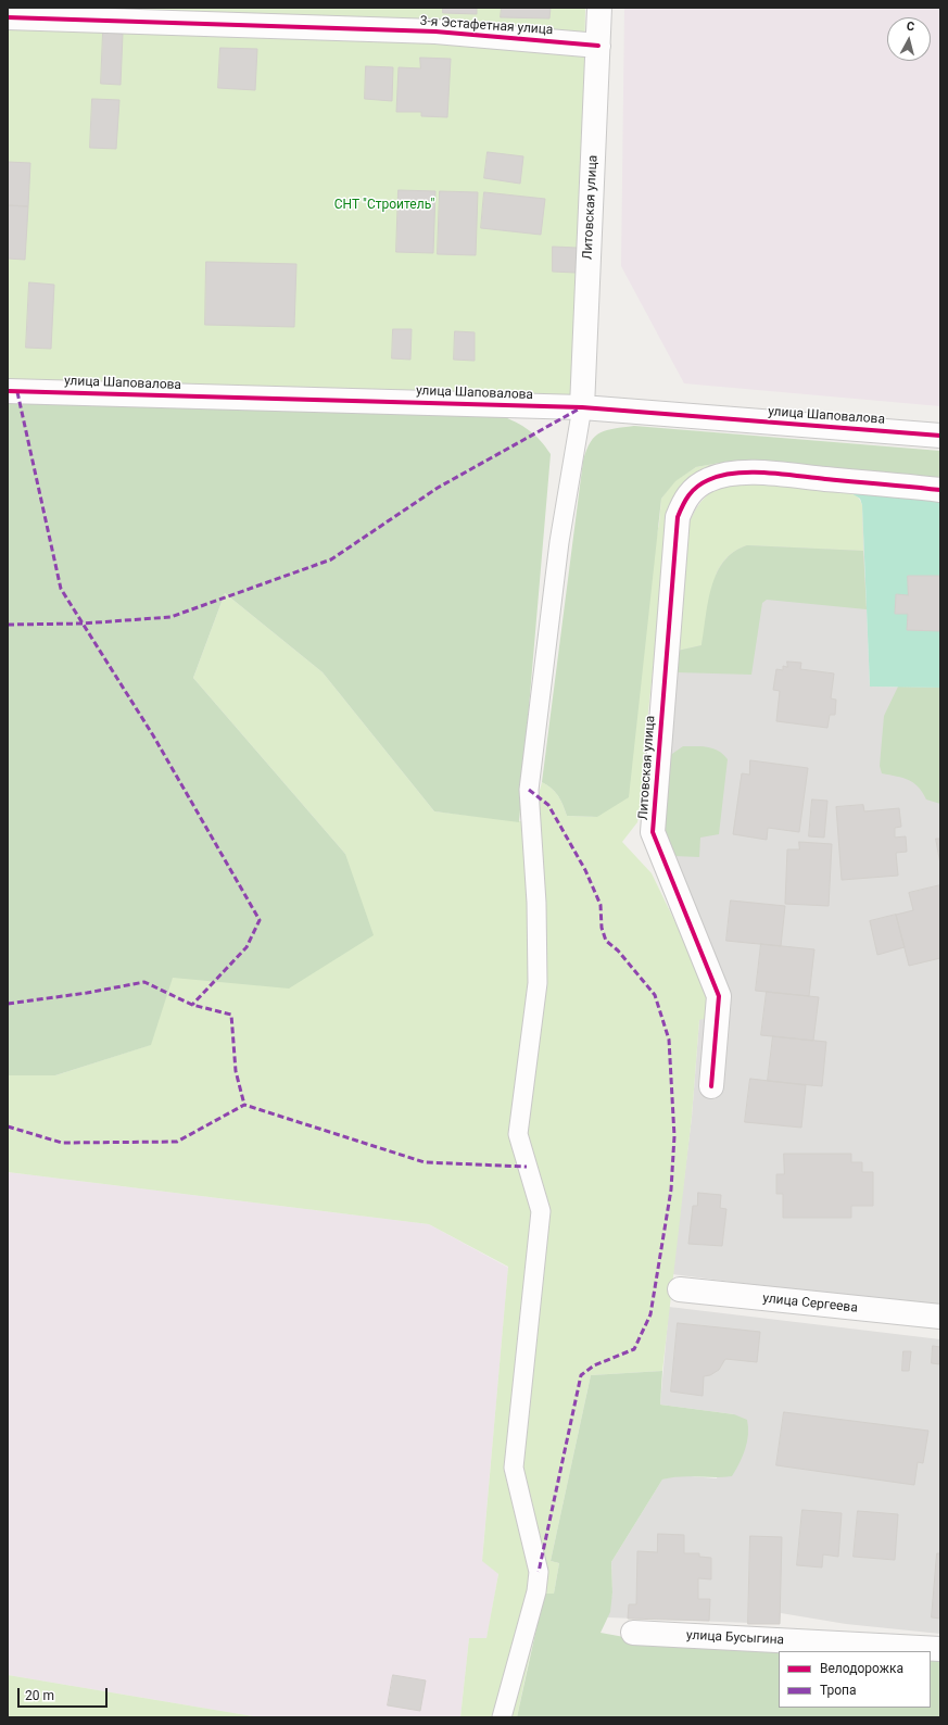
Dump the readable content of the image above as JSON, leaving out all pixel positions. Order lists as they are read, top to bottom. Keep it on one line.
{"streets":{"street":["3-я Эстафетная улица","Литовская улица","улица Шаповалова","улица Сергеева","улица Бусыгина"]},"crossings":[["3-я Эстафетная улица","Литовская улица"],["Литовская улица","улица Шаповалова"]],"parks":["СНТ \"Строитель\""],"legend":["Велодорожка","Тропа"],"scale_bar":"20 m","north":"top"}
